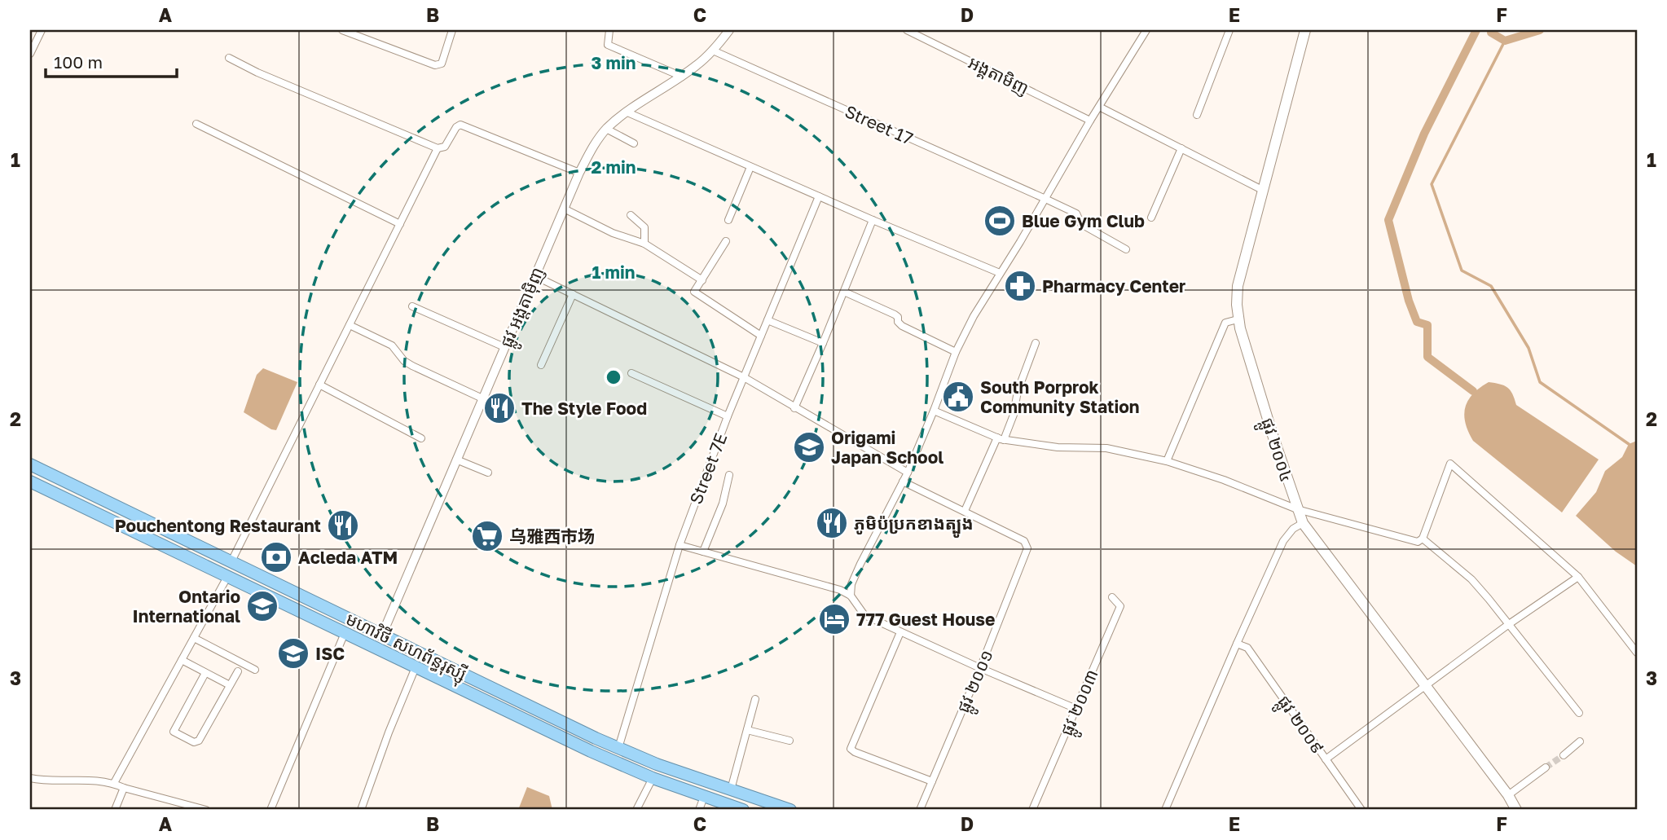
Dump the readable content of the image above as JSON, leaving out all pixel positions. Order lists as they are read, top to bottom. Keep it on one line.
{"streets":{"highway":["មហាវិថី សហព័ន្ធរុស្ស៊ី"],"main road":["ផ្លូវ ២០០៤"],"street":["អង្គតាមិញ","Street 17","ផ្លូវ អង្តតាម៉ិញ","Street 7E","ផ្លូវ ២០០១","ផ្លូវ ២០០៣","ផ្លូវ ២០០៩"]},"crossings":[["Street 17","ផ្លូវ អង្តតាម៉ិញ"],["ផ្លូវ អង្តតាម៉ិញ","មហាវិថី សហព័ន្ធរុស្ស៊ី"],["Street 7E","មហាវិថី សហព័ន្ធរុស្ស៊ី"]],"places":{"sports":["Blue Gym Club"],"pharmacy":["Pharmacy Center"],"public building":["South Porprok Community Station"],"restaurant":["The Style Food","ភូមិប៉ប្រកខាងត្បូង","Pouchentong Restaurant"],"school or university":["Origami Japan School","Ontario International","ISC"],"supermarket":["乌雅西市场"],"bank":["Acleda ATM"],"hotel":["777 Guest House"]},"scale_bar":"100 m","grid":{"columns":["A","B","C","D","E","F"],"rows":["1","2","3"]},"rings":["3 min","2 min","1 min"]}
